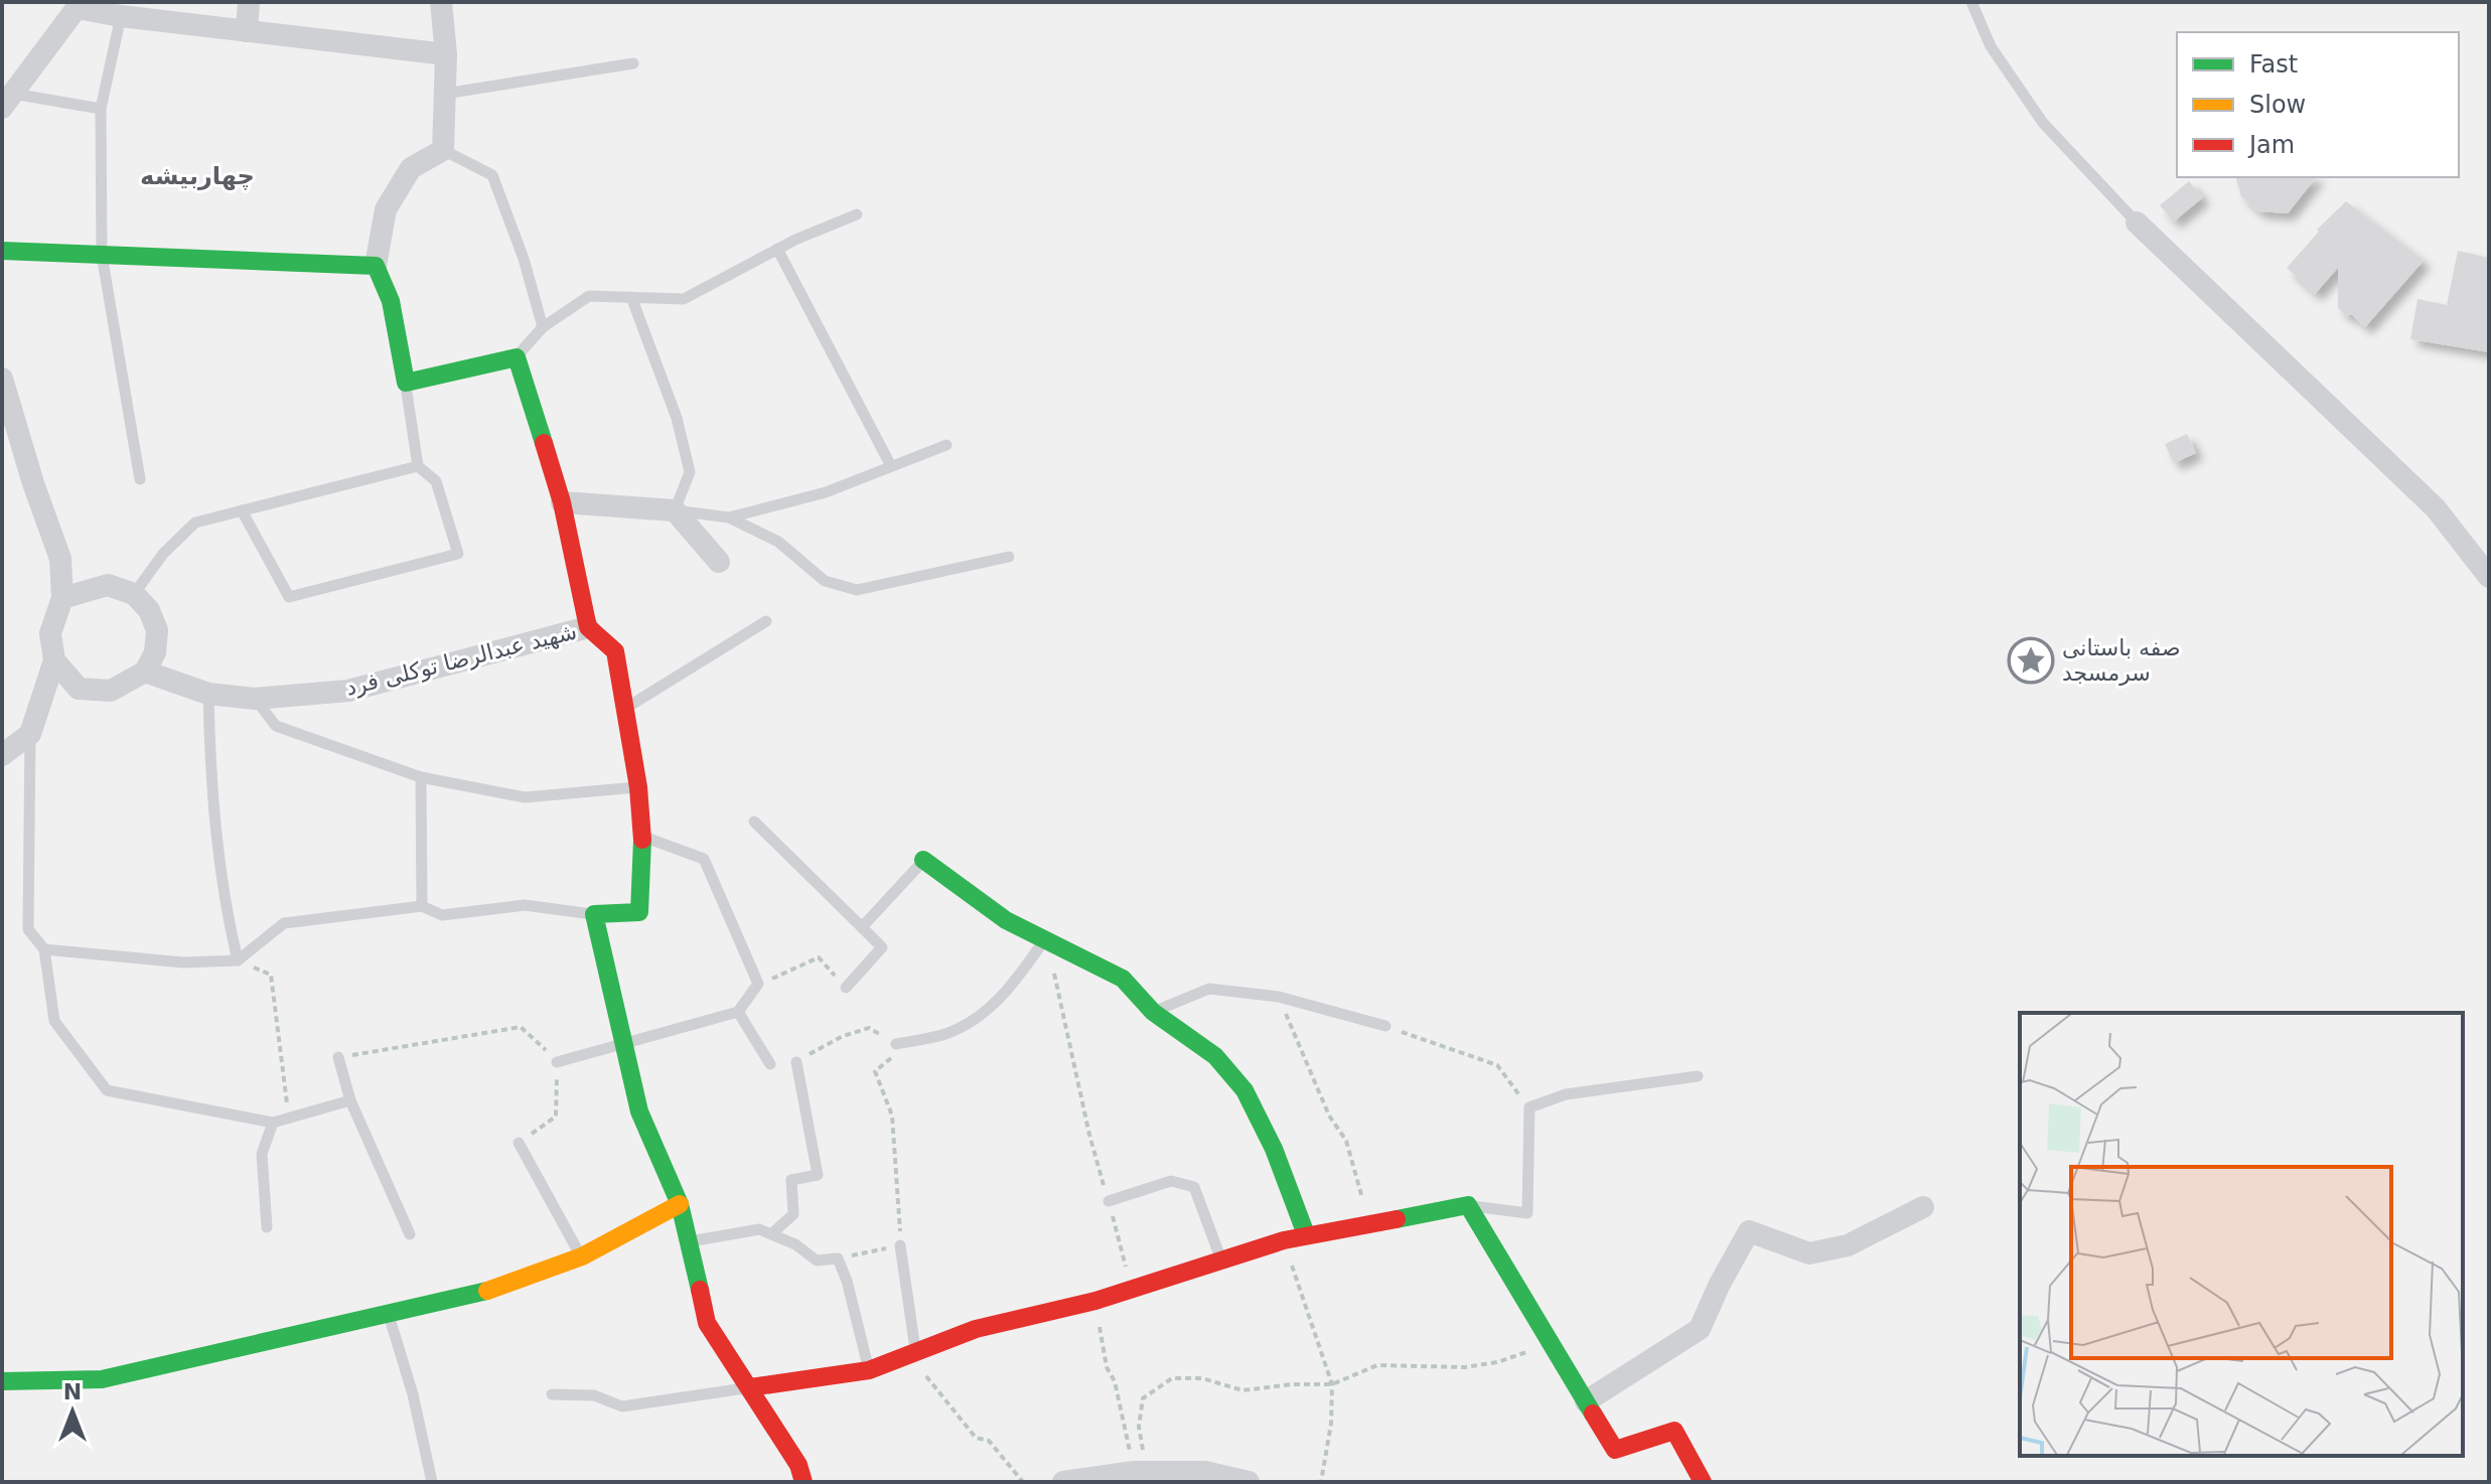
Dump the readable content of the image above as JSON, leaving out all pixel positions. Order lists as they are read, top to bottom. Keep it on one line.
{"streets":{"street":["شهید عبدالرضا توکلی فرد"]},"districts":["چهاربیشه"],"places":{"place":["صفه باستانی سرمسجد"]},"legend":["Fast","Slow","Jam"],"north":"top"}
